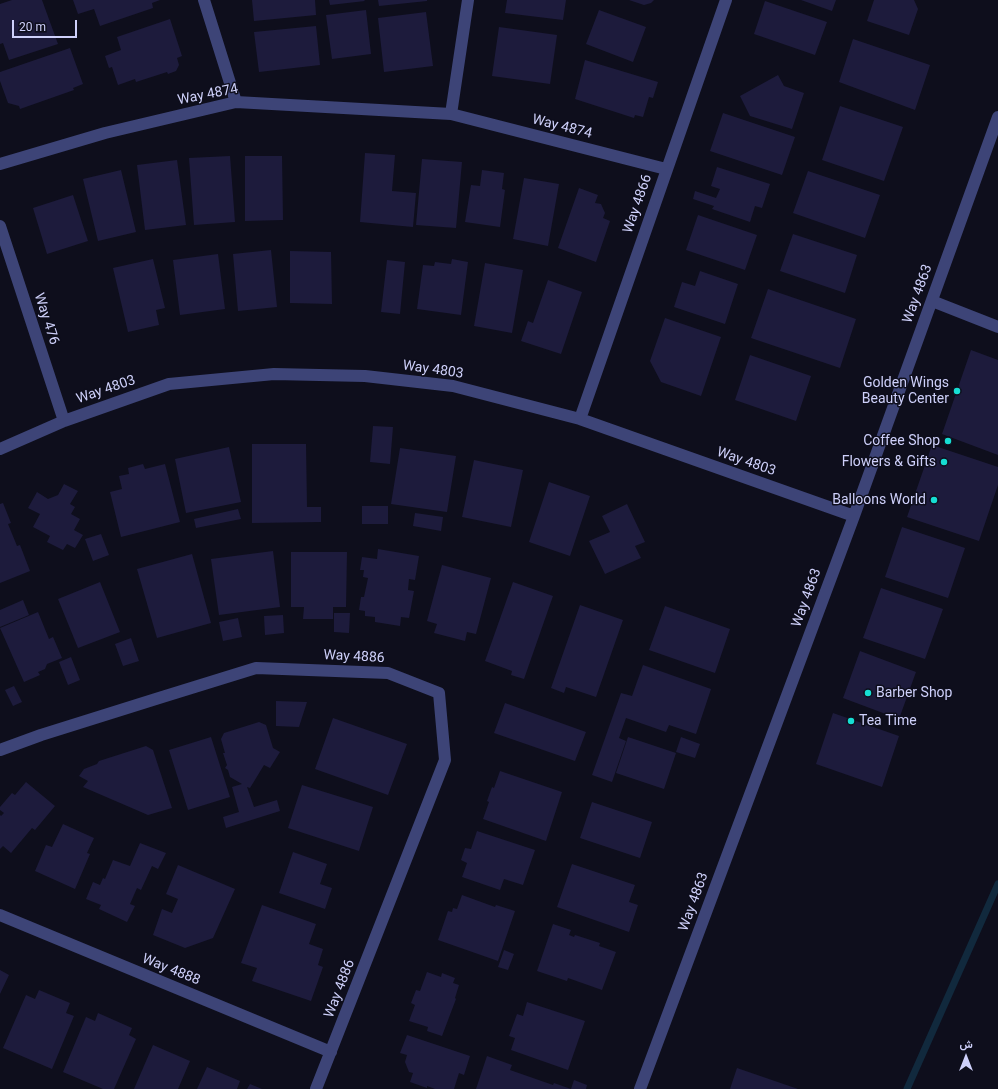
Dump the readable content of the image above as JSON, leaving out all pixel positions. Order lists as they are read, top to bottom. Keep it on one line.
{"streets":{"street":["Way 4874","Way 4866","Way 4863","Way 476","Way 4803","Way 4886","Way 4888"]},"crossings":[["Way 4874","Way 4866"],["Way 4866","Way 4803"],["Way 4863","Way 4803"],["Way 476","Way 4803"],["Way 4886","Way 4888"]],"places":["Golden Wings Beauty Center","Coffee Shop","Flowers & Gifts","Balloons World","Barber Shop","Tea Time"],"scale_bar":"20 m","north":"top"}
